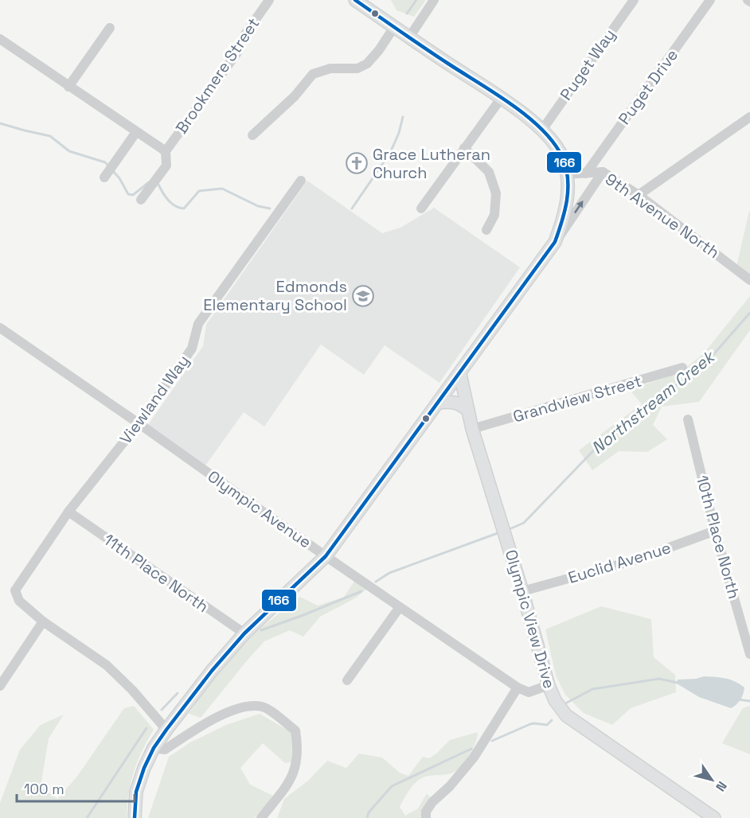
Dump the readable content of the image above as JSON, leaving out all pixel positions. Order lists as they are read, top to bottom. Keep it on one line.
{"streets":{"main road":["Olympic View Drive"],"street":["Puget Way","Brookmere Street","Puget Drive","9th Avenue North","Grandview Street","Viewland Way","Olympic Avenue","10th Place North","Euclid Avenue","11th Place North"]},"crossings":[["Puget Drive","9th Avenue North"],["Grandview Street","Olympic View Drive"],["Viewland Way","Olympic Avenue"],["Viewland Way","11th Place North"],["10th Place North","Euclid Avenue"],["Euclid Avenue","Olympic View Drive"]],"water":["Northstream Creek"],"places":{"church":["Grace Lutheran Church"],"school or university":["Edmonds Elementary School"]},"lines":["transit line 166"],"scale_bar":"100 m","north":"bottom right"}
